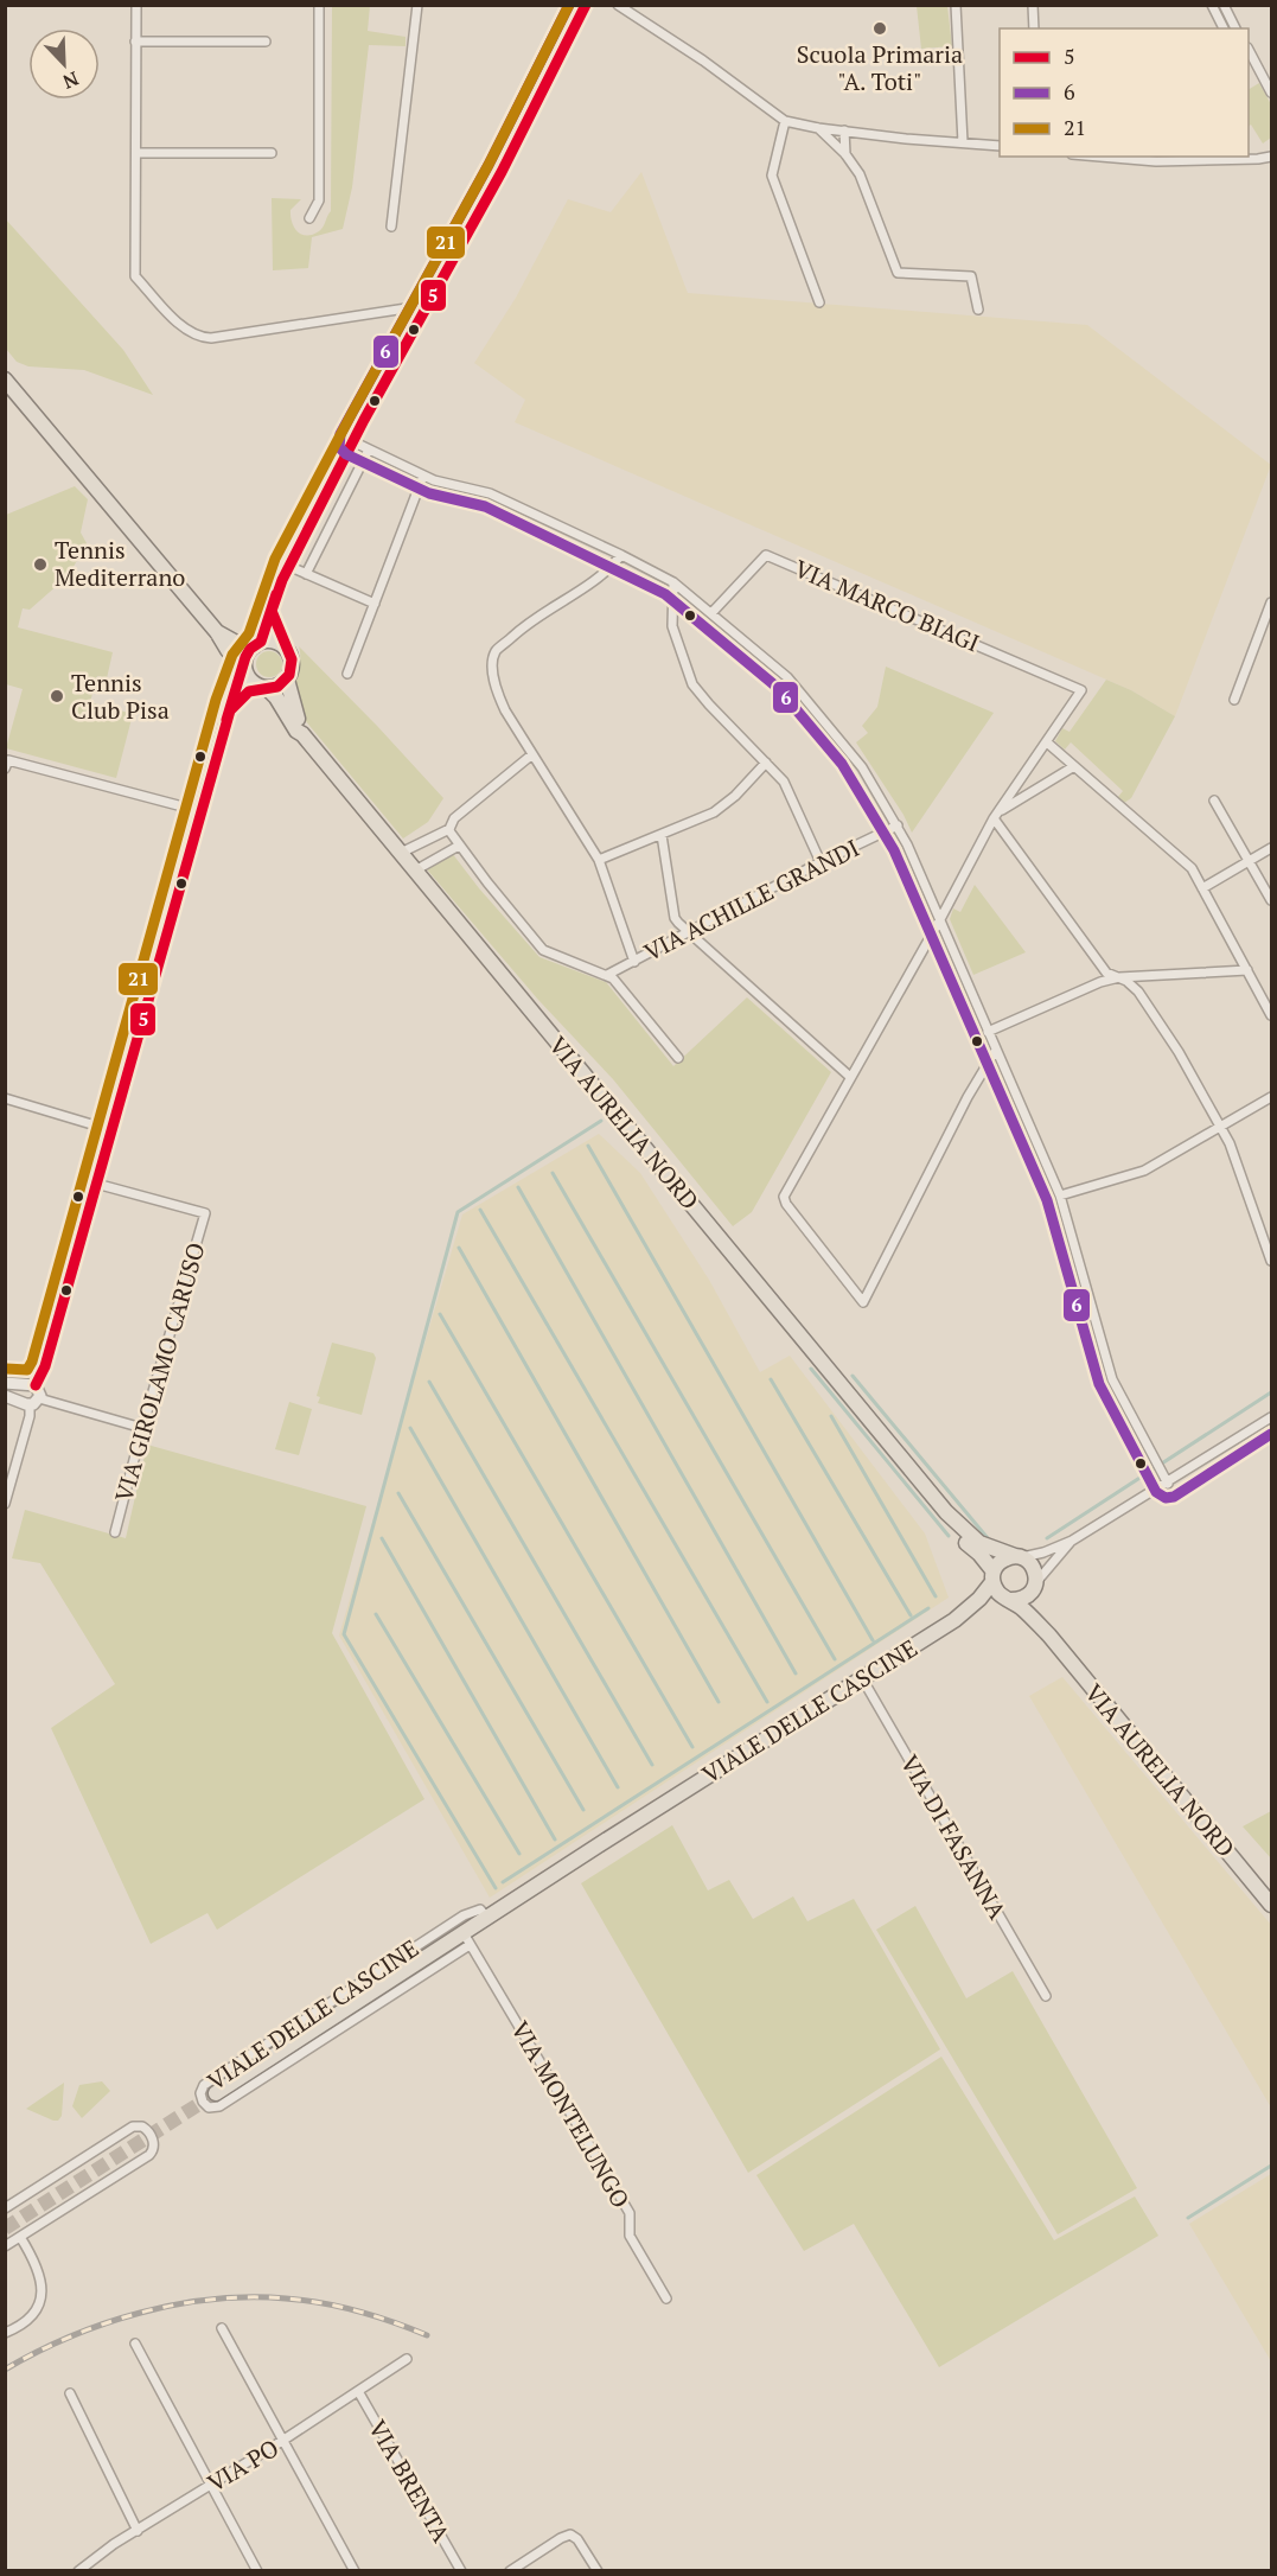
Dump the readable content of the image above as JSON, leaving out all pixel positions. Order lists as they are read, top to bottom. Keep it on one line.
{"streets":{"main road":["VIA AURELIA NORD","VIALE DELLE CASCINE"],"street":["VIA MARCO BIAGI","VIA ACHILLE GRANDI","VIA GIROLAMO CARUSO","VIA DI FASANNA","VIA MONTELUNGO","VIA PO","VIA BRENTA"]},"crossings":[["VIA AURELIA NORD","VIALE DELLE CASCINE"],["VIALE DELLE CASCINE","VIA DI FASANNA"],["VIALE DELLE CASCINE","VIA MONTELUNGO"],["VIA PO","VIA BRENTA"]],"places":["Scuola Primaria \"A. Toti\"","Tennis Mediterrano","Tennis Club Pisa"],"lines":["transit line 5","transit line 6","transit line 21"],"legend":["5","6","21"],"north":"bottom right"}
